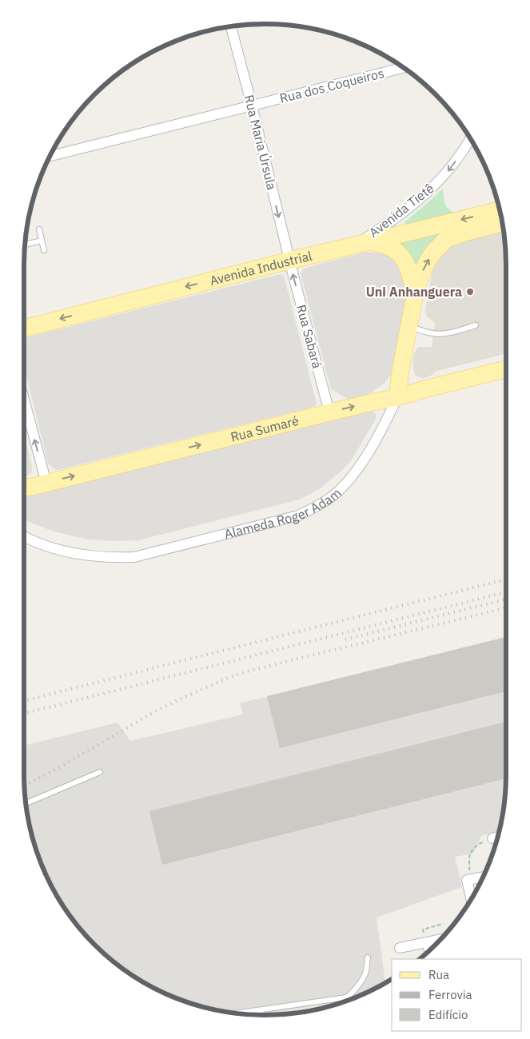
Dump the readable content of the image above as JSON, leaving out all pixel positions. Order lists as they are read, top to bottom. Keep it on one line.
{"streets":{"main road":["Avenida Industrial","Rua Sumaré","Alameda Roger Adam"],"street":["Rua dos Coqueiros","Rua Maria Úrsula","Avenida Tietê","Rua Sabará"]},"crossings":[["Rua dos Coqueiros","Rua Maria Úrsula"],["Rua Maria Úrsula","Avenida Industrial"],["Rua Maria Úrsula","Rua Sabará"],["Avenida Tietê","Avenida Industrial"],["Avenida Tietê","Alameda Roger Adam"],["Avenida Industrial","Rua Sabará"],["Avenida Industrial","Alameda Roger Adam"],["Rua Sabará","Rua Sumaré"],["Rua Sumaré","Alameda Roger Adam"]],"one_way":["Rua Maria Úrsula","Avenida Tietê","Avenida Industrial","Rua Sabará","Rua Sumaré"],"places":["Uni Anhanguera"],"legend":["Rua","Ferrovia","Edifício"]}
